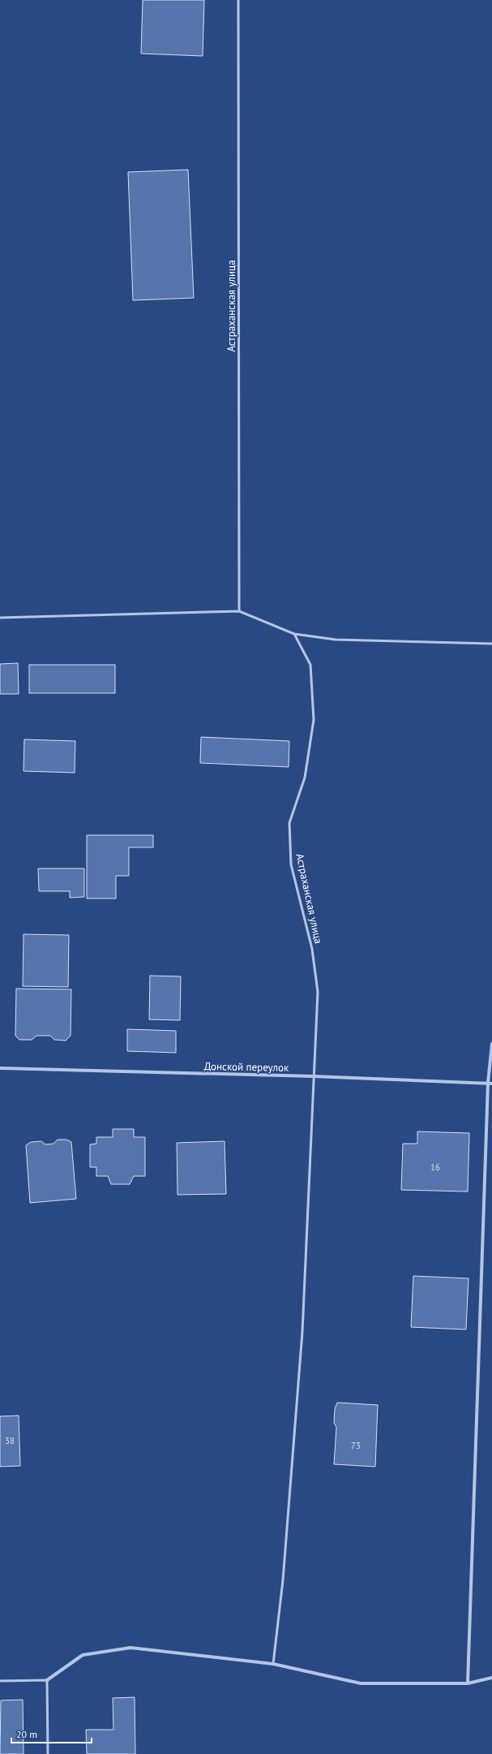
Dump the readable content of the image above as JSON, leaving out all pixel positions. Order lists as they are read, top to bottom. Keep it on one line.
{"streets":{"street":["Донской переулок"],"lane":["Астраханская улица"]},"crossings":[["Астраханская улица","Донской переулок"]],"house_numbers":["16","38","73"],"scale_bar":"20 m"}
